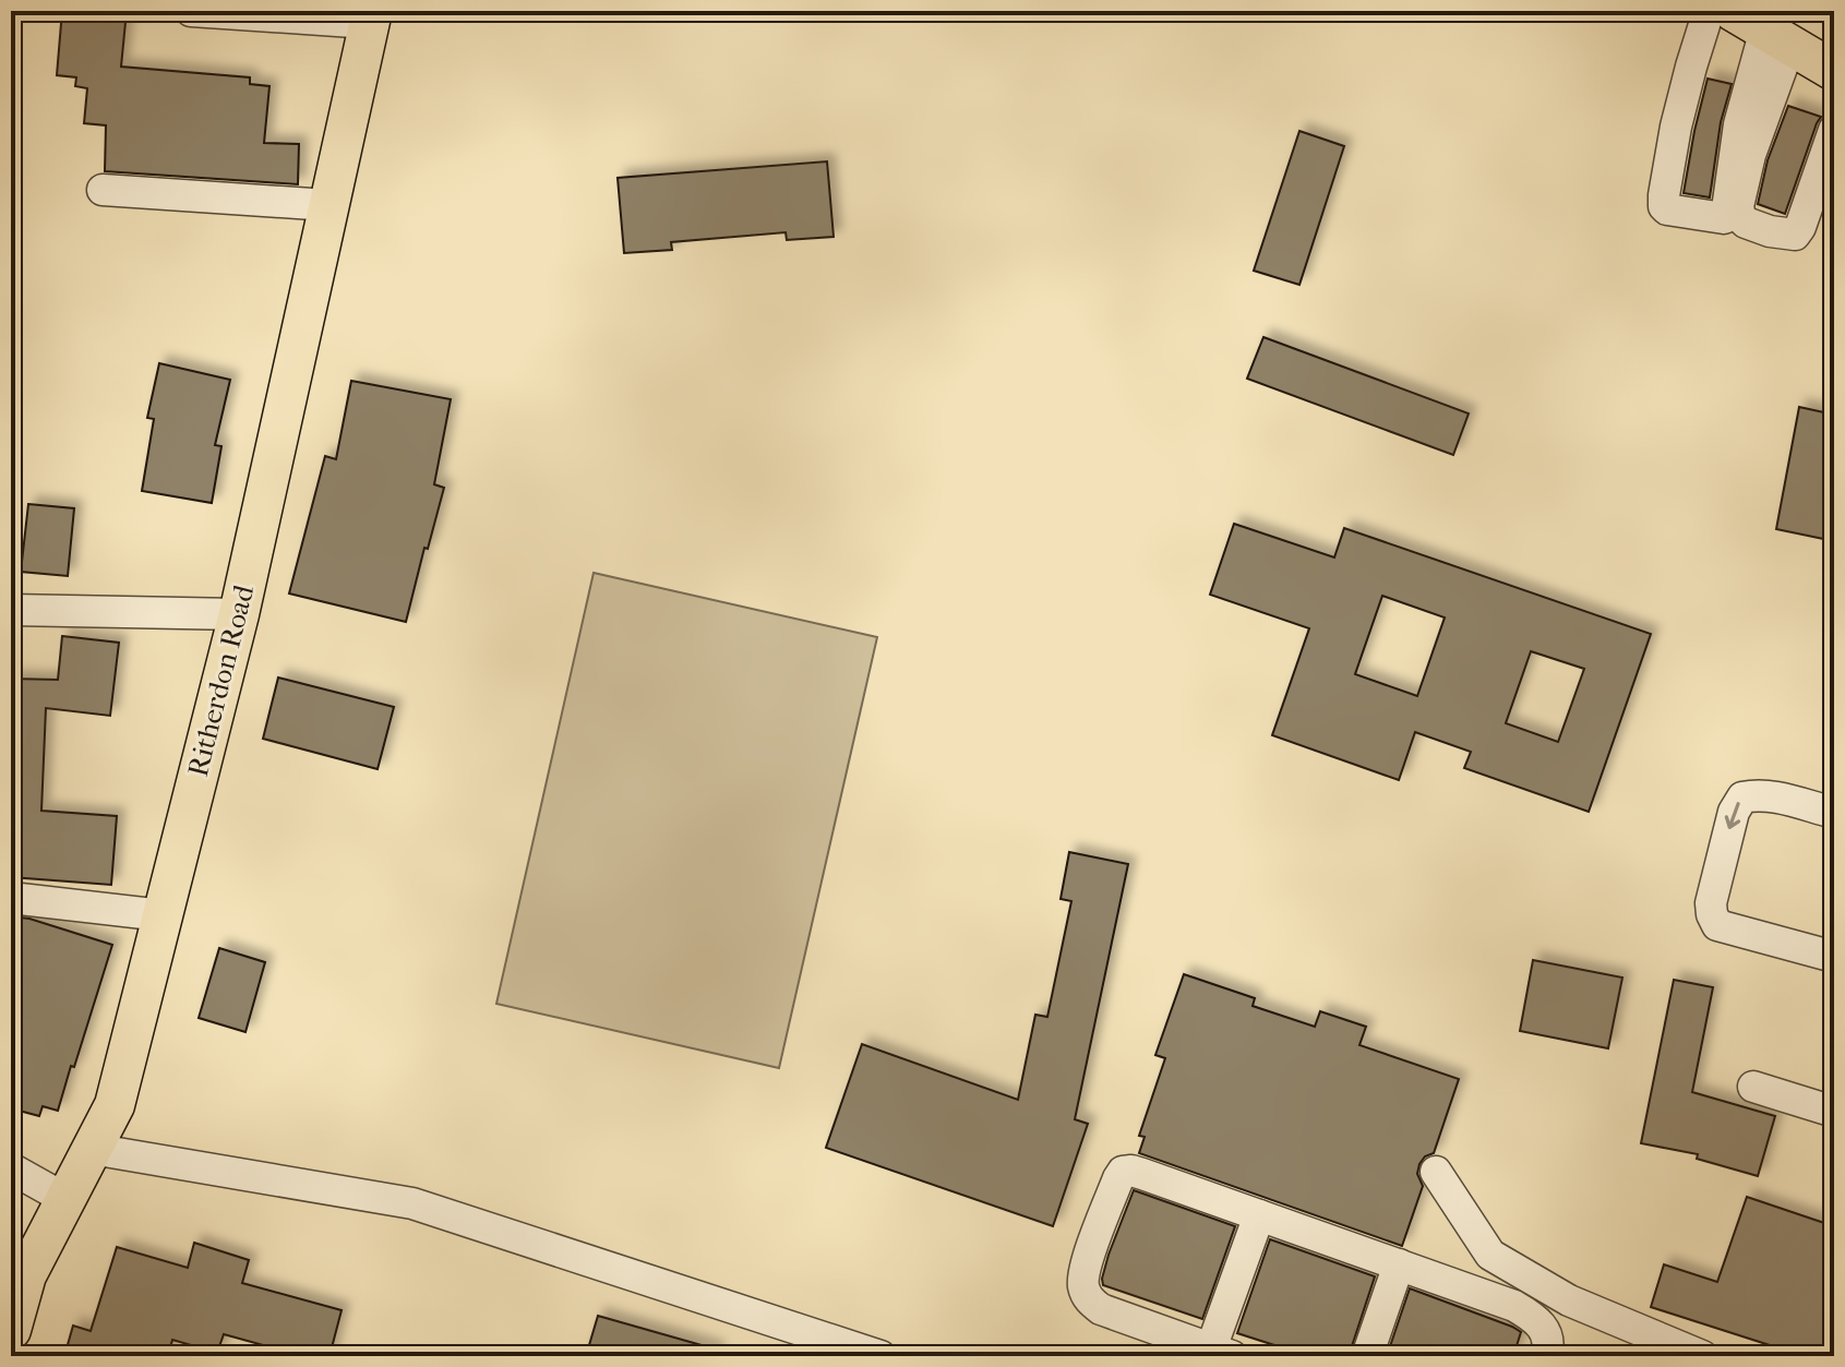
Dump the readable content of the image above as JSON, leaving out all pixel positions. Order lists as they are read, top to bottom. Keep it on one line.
{"streets":{"main road":["Ritherdon Road"]}}
